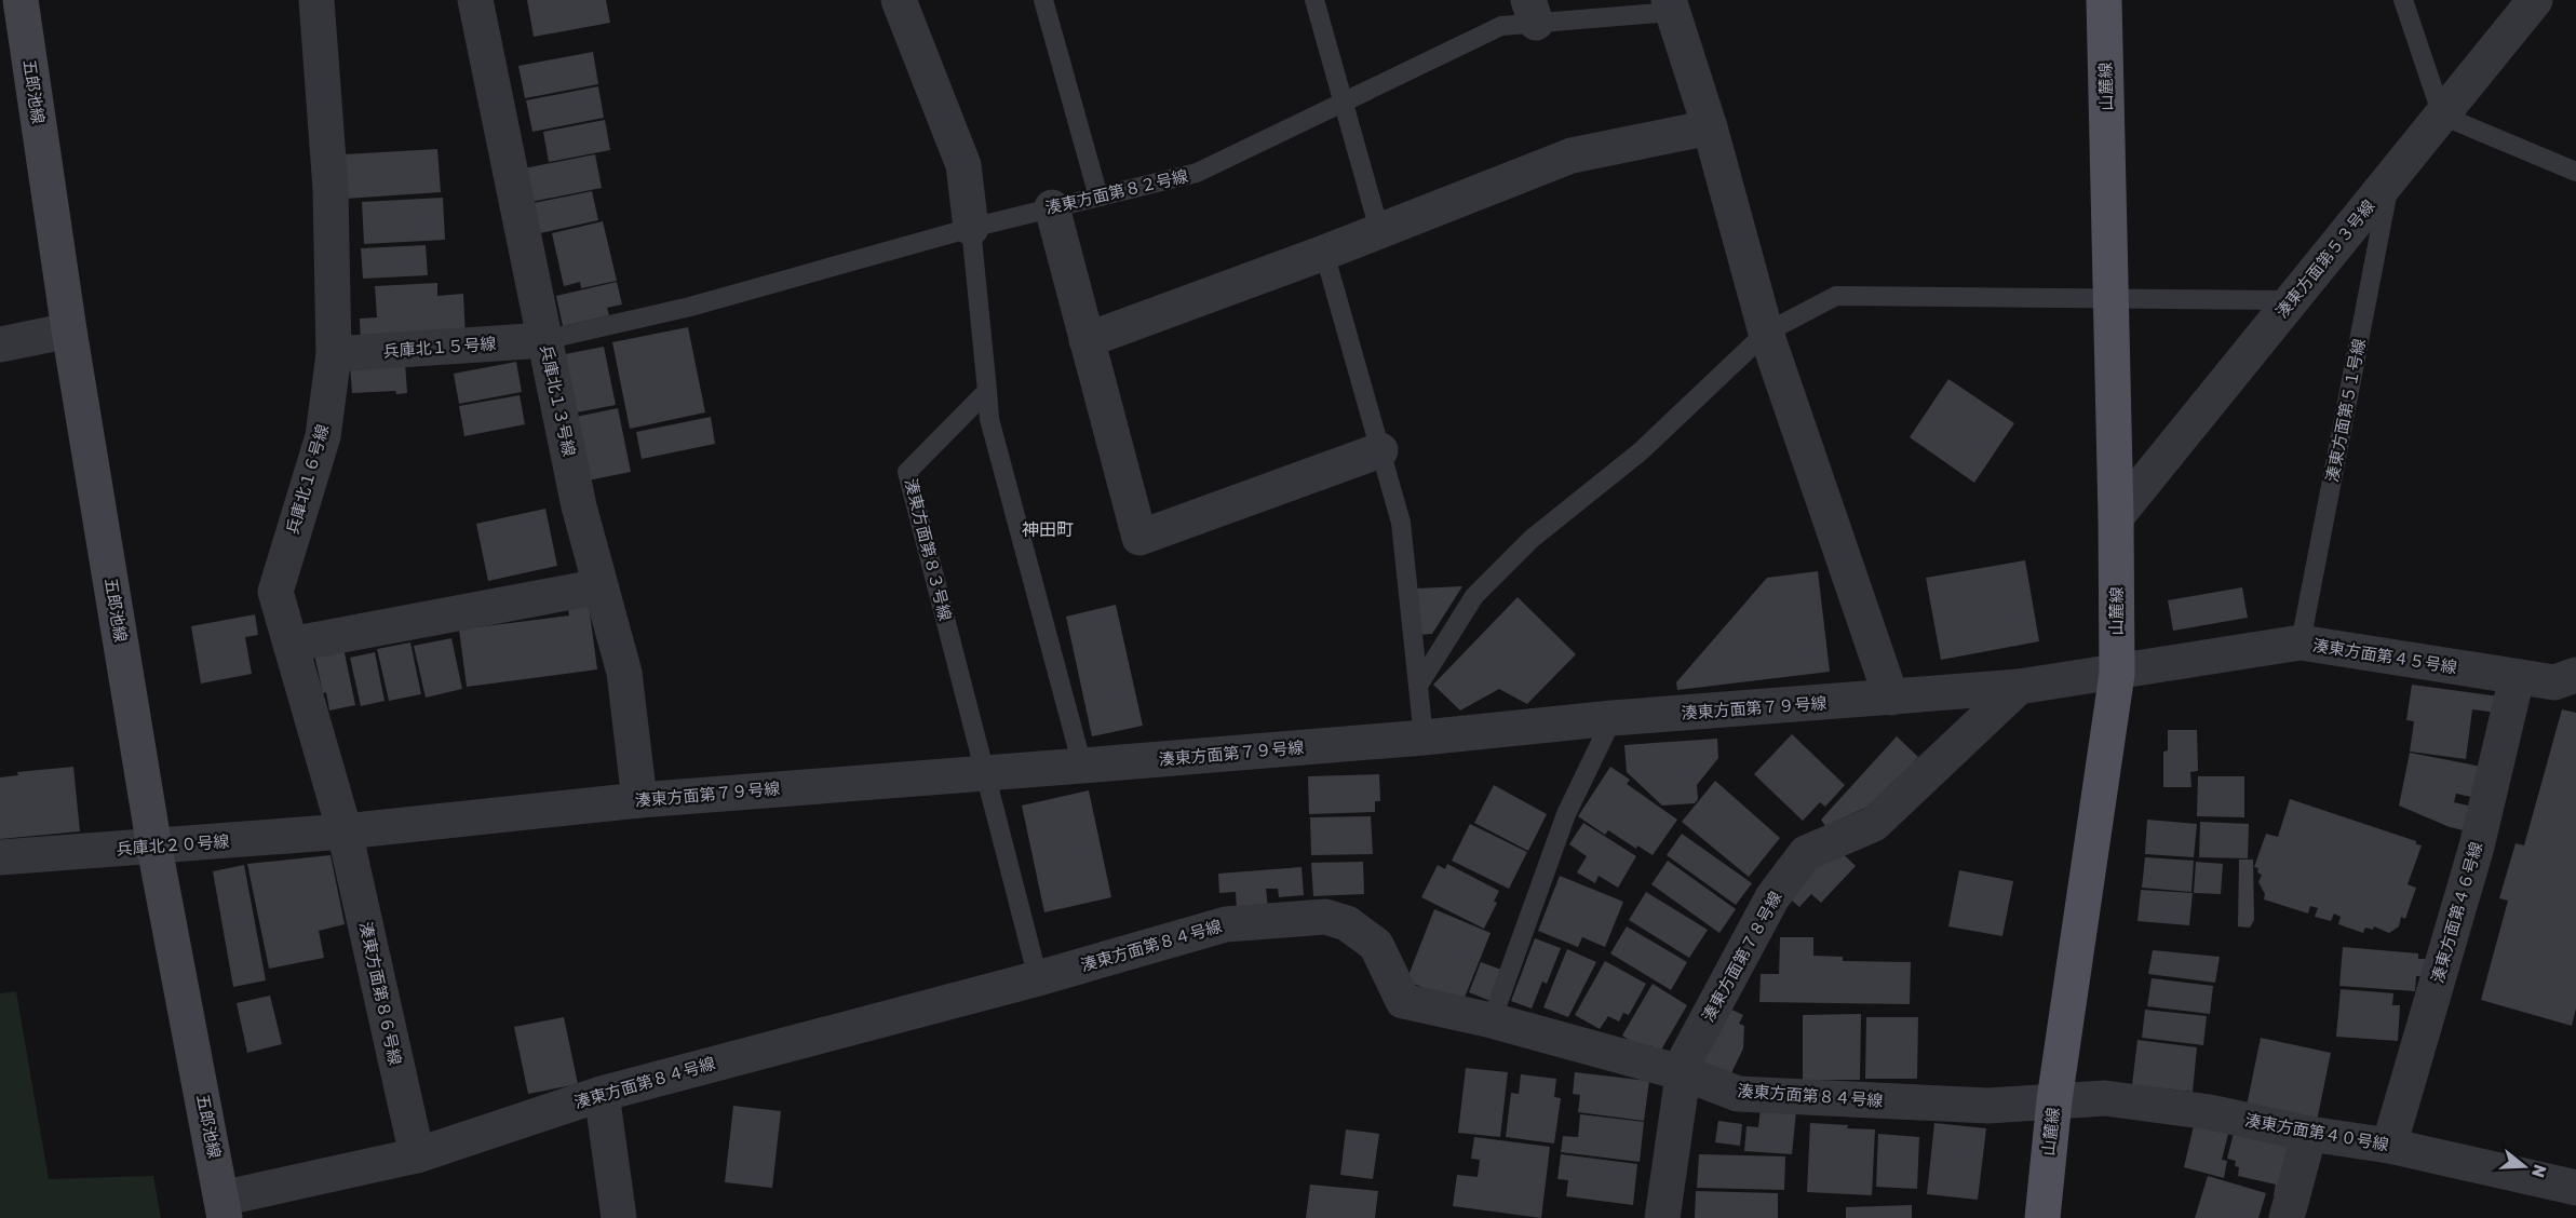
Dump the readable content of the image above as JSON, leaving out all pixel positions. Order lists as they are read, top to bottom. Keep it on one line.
{"streets":{"main road":["山麓線"],"street":["五郎池線","湊東方面第５３号線","兵庫北１５号線","兵庫北１３号線","兵庫北１６号線","湊東方面第４５号線","湊東方面第７９号線","兵庫北２０号線","湊東方面第４６号線","湊東方面第８４号線","湊東方面第７８号線","湊東方面第８６号線","湊東方面第４０号線"],"lane":["湊東方面第８２号線","湊東方面第５１号線","湊東方面第８３号線"]},"crossings":[["山麓線","湊東方面第５３号線"],["山麓線","湊東方面第４５号線"],["山麓線","湊東方面第７９号線"],["山麓線","湊東方面第８４号線"],["山麓線","湊東方面第４０号線"],["五郎池線","兵庫北２０号線"],["五郎池線","湊東方面第８４号線"],["湊東方面第８２号線","兵庫北１５号線"],["湊東方面第８２号線","兵庫北１３号線"],["湊東方面第５３号線","湊東方面第５１号線"],["兵庫北１５号線","兵庫北１３号線"],["兵庫北１５号線","兵庫北１６号線"],["兵庫北１３号線","湊東方面第７９号線"],["湊東方面第５１号線","湊東方面第４５号線"],["兵庫北１６号線","湊東方面第７９号線"],["兵庫北１６号線","兵庫北２０号線"],["兵庫北１６号線","湊東方面第８６号線"],["湊東方面第８３号線","湊東方面第７９号線"],["湊東方面第８３号線","湊東方面第８４号線"],["湊東方面第４５号線","湊東方面第７９号線"],["湊東方面第４５号線","湊東方面第４６号線"],["湊東方面第７９号線","兵庫北２０号線"],["湊東方面第７９号線","湊東方面第７８号線"],["湊東方面第７９号線","湊東方面第８６号線"],["兵庫北２０号線","湊東方面第８６号線"],["湊東方面第４６号線","湊東方面第４０号線"],["湊東方面第８４号線","湊東方面第７８号線"],["湊東方面第８４号線","湊東方面第８６号線"],["湊東方面第８４号線","湊東方面第４０号線"]],"districts":["神田町"],"north":"right"}
